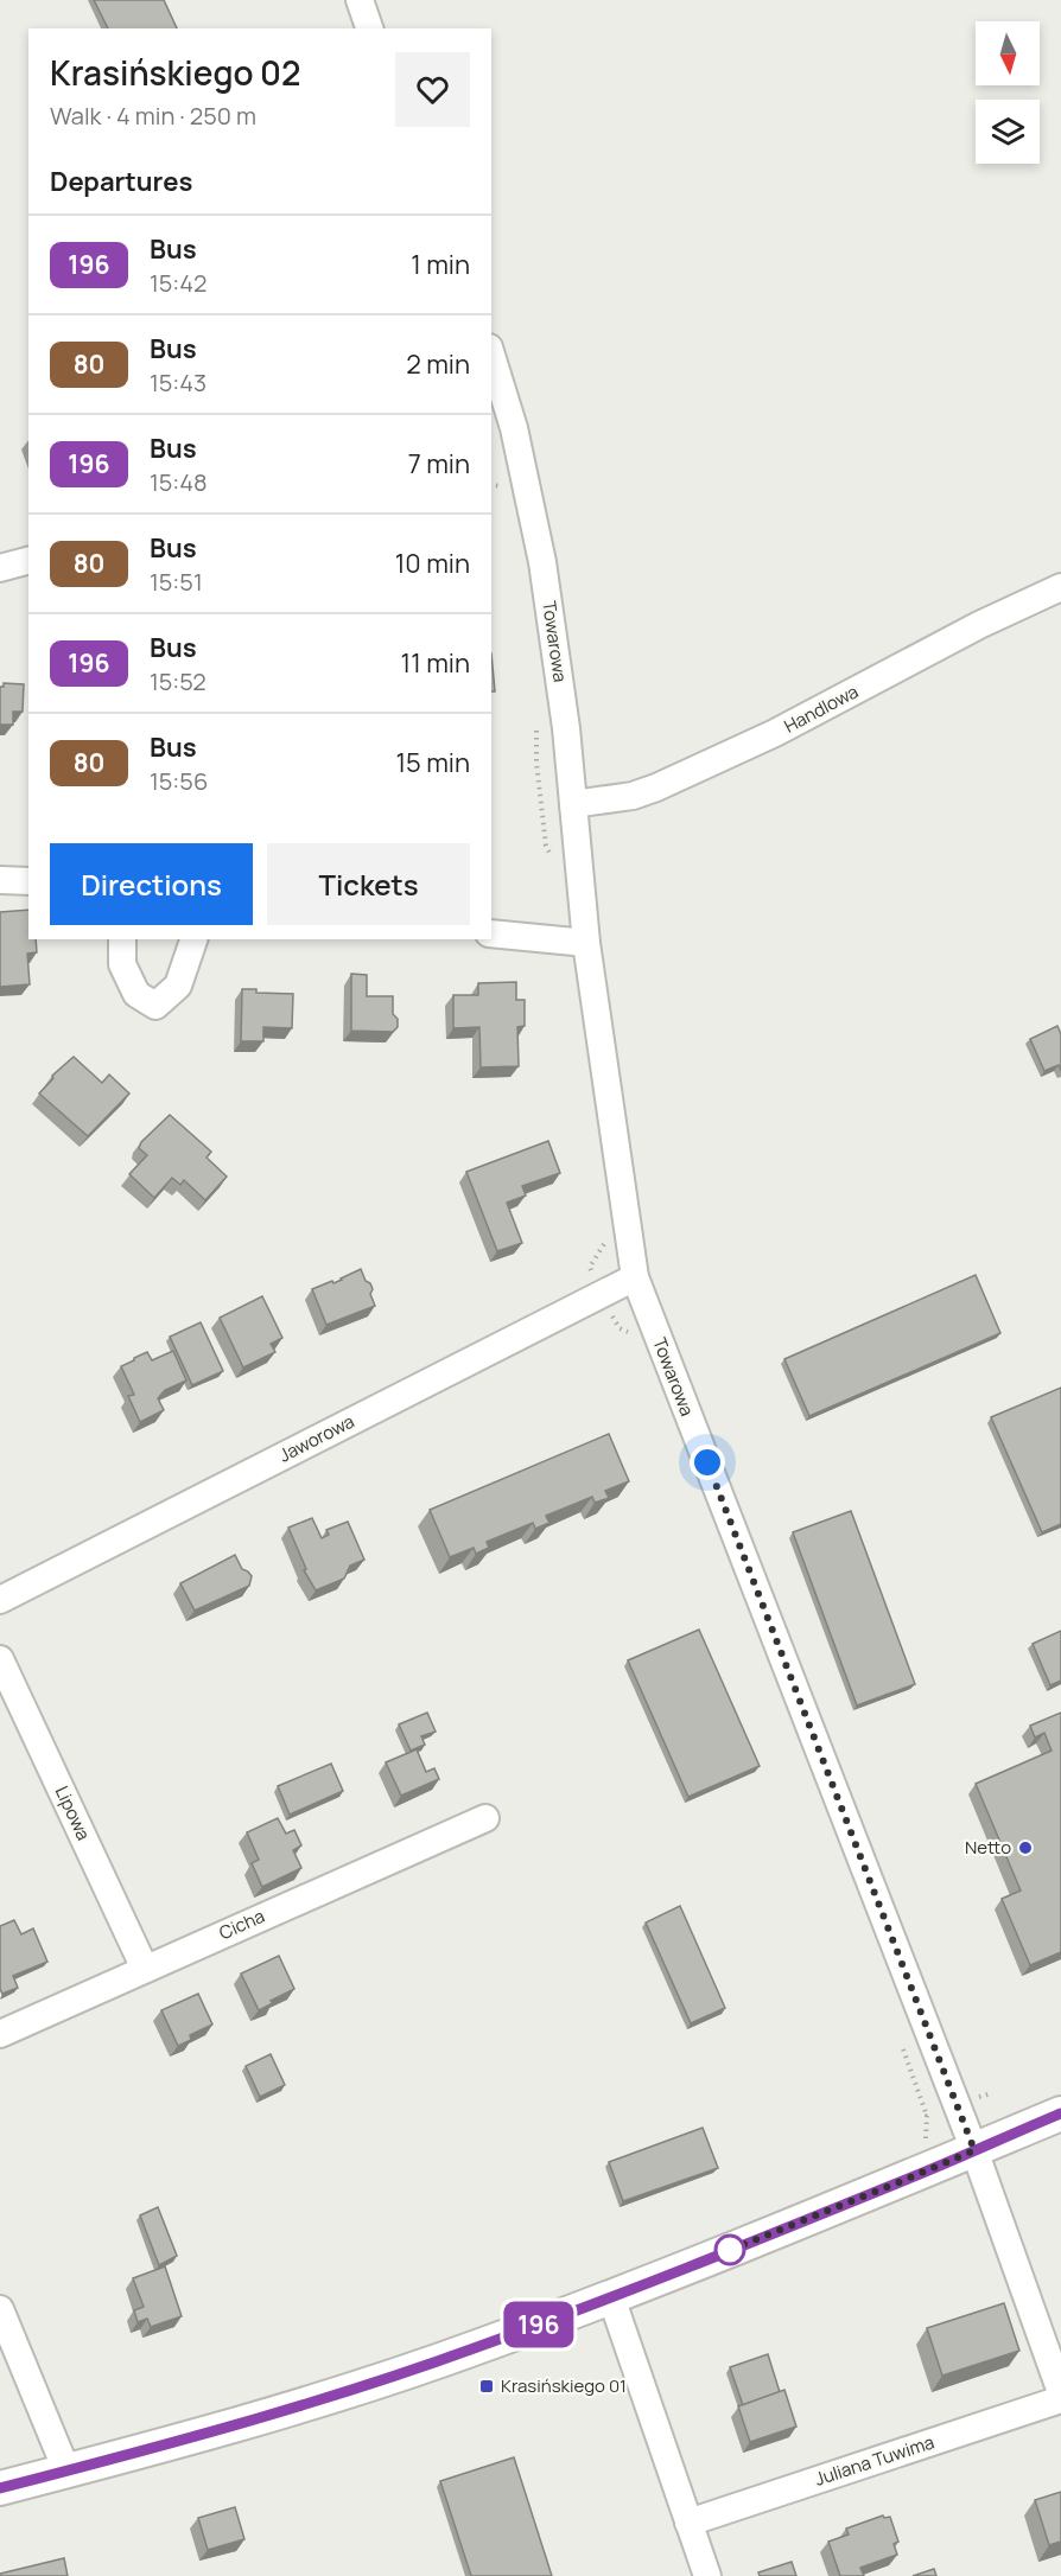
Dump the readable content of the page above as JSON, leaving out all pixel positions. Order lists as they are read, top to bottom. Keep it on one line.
{"streets":{"street":["Towarowa","Handlowa","Jaworowa","Lipowa","Cicha","Juliana Tuwima"]},"crossings":[["Towarowa","Handlowa"],["Towarowa","Jaworowa"],["Lipowa","Cicha"]],"places":{"other":["Netto"],"transit":["Krasińskiego 01"]},"lines":["bus line 196"],"north":"bottom","page":{"on_map":"196","heading":[["Krasińskiego 02","Walk · 4 min · 250 m"],"Departures"],"list":[{"mark":"196","name":"Bus","note":"15:42","value":"1 min"},{"mark":"80","name":"Bus","note":"15:43","value":"2 min"},{"mark":"196","name":"Bus","note":"15:48","value":"7 min"},{"mark":"80","name":"Bus","note":"15:51","value":"10 min"},{"mark":"196","name":"Bus","note":"15:52","value":"11 min"},{"mark":"80","name":"Bus","note":"15:56","value":"15 min"}],"buttons":["Directions","Tickets"]}}
